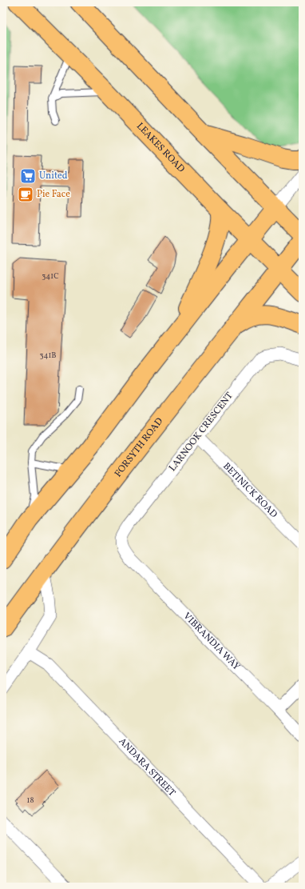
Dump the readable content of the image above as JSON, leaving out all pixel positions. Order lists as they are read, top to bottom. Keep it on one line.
{"streets":{"highway":["LEAKES ROAD","FORSYTH ROAD"],"street":["LARNOOK CRESCENT","BETINICK ROAD","VIBRANDIA WAY","ANDARA STREET"]},"crossings":[["LEAKES ROAD","FORSYTH ROAD"],["LARNOOK CRESCENT","BETINICK ROAD"],["LARNOOK CRESCENT","VIBRANDIA WAY"]],"places":{"supermarket":["United"],"cafe":["Pie Face"]},"house_numbers":["341C","341B","18"]}
